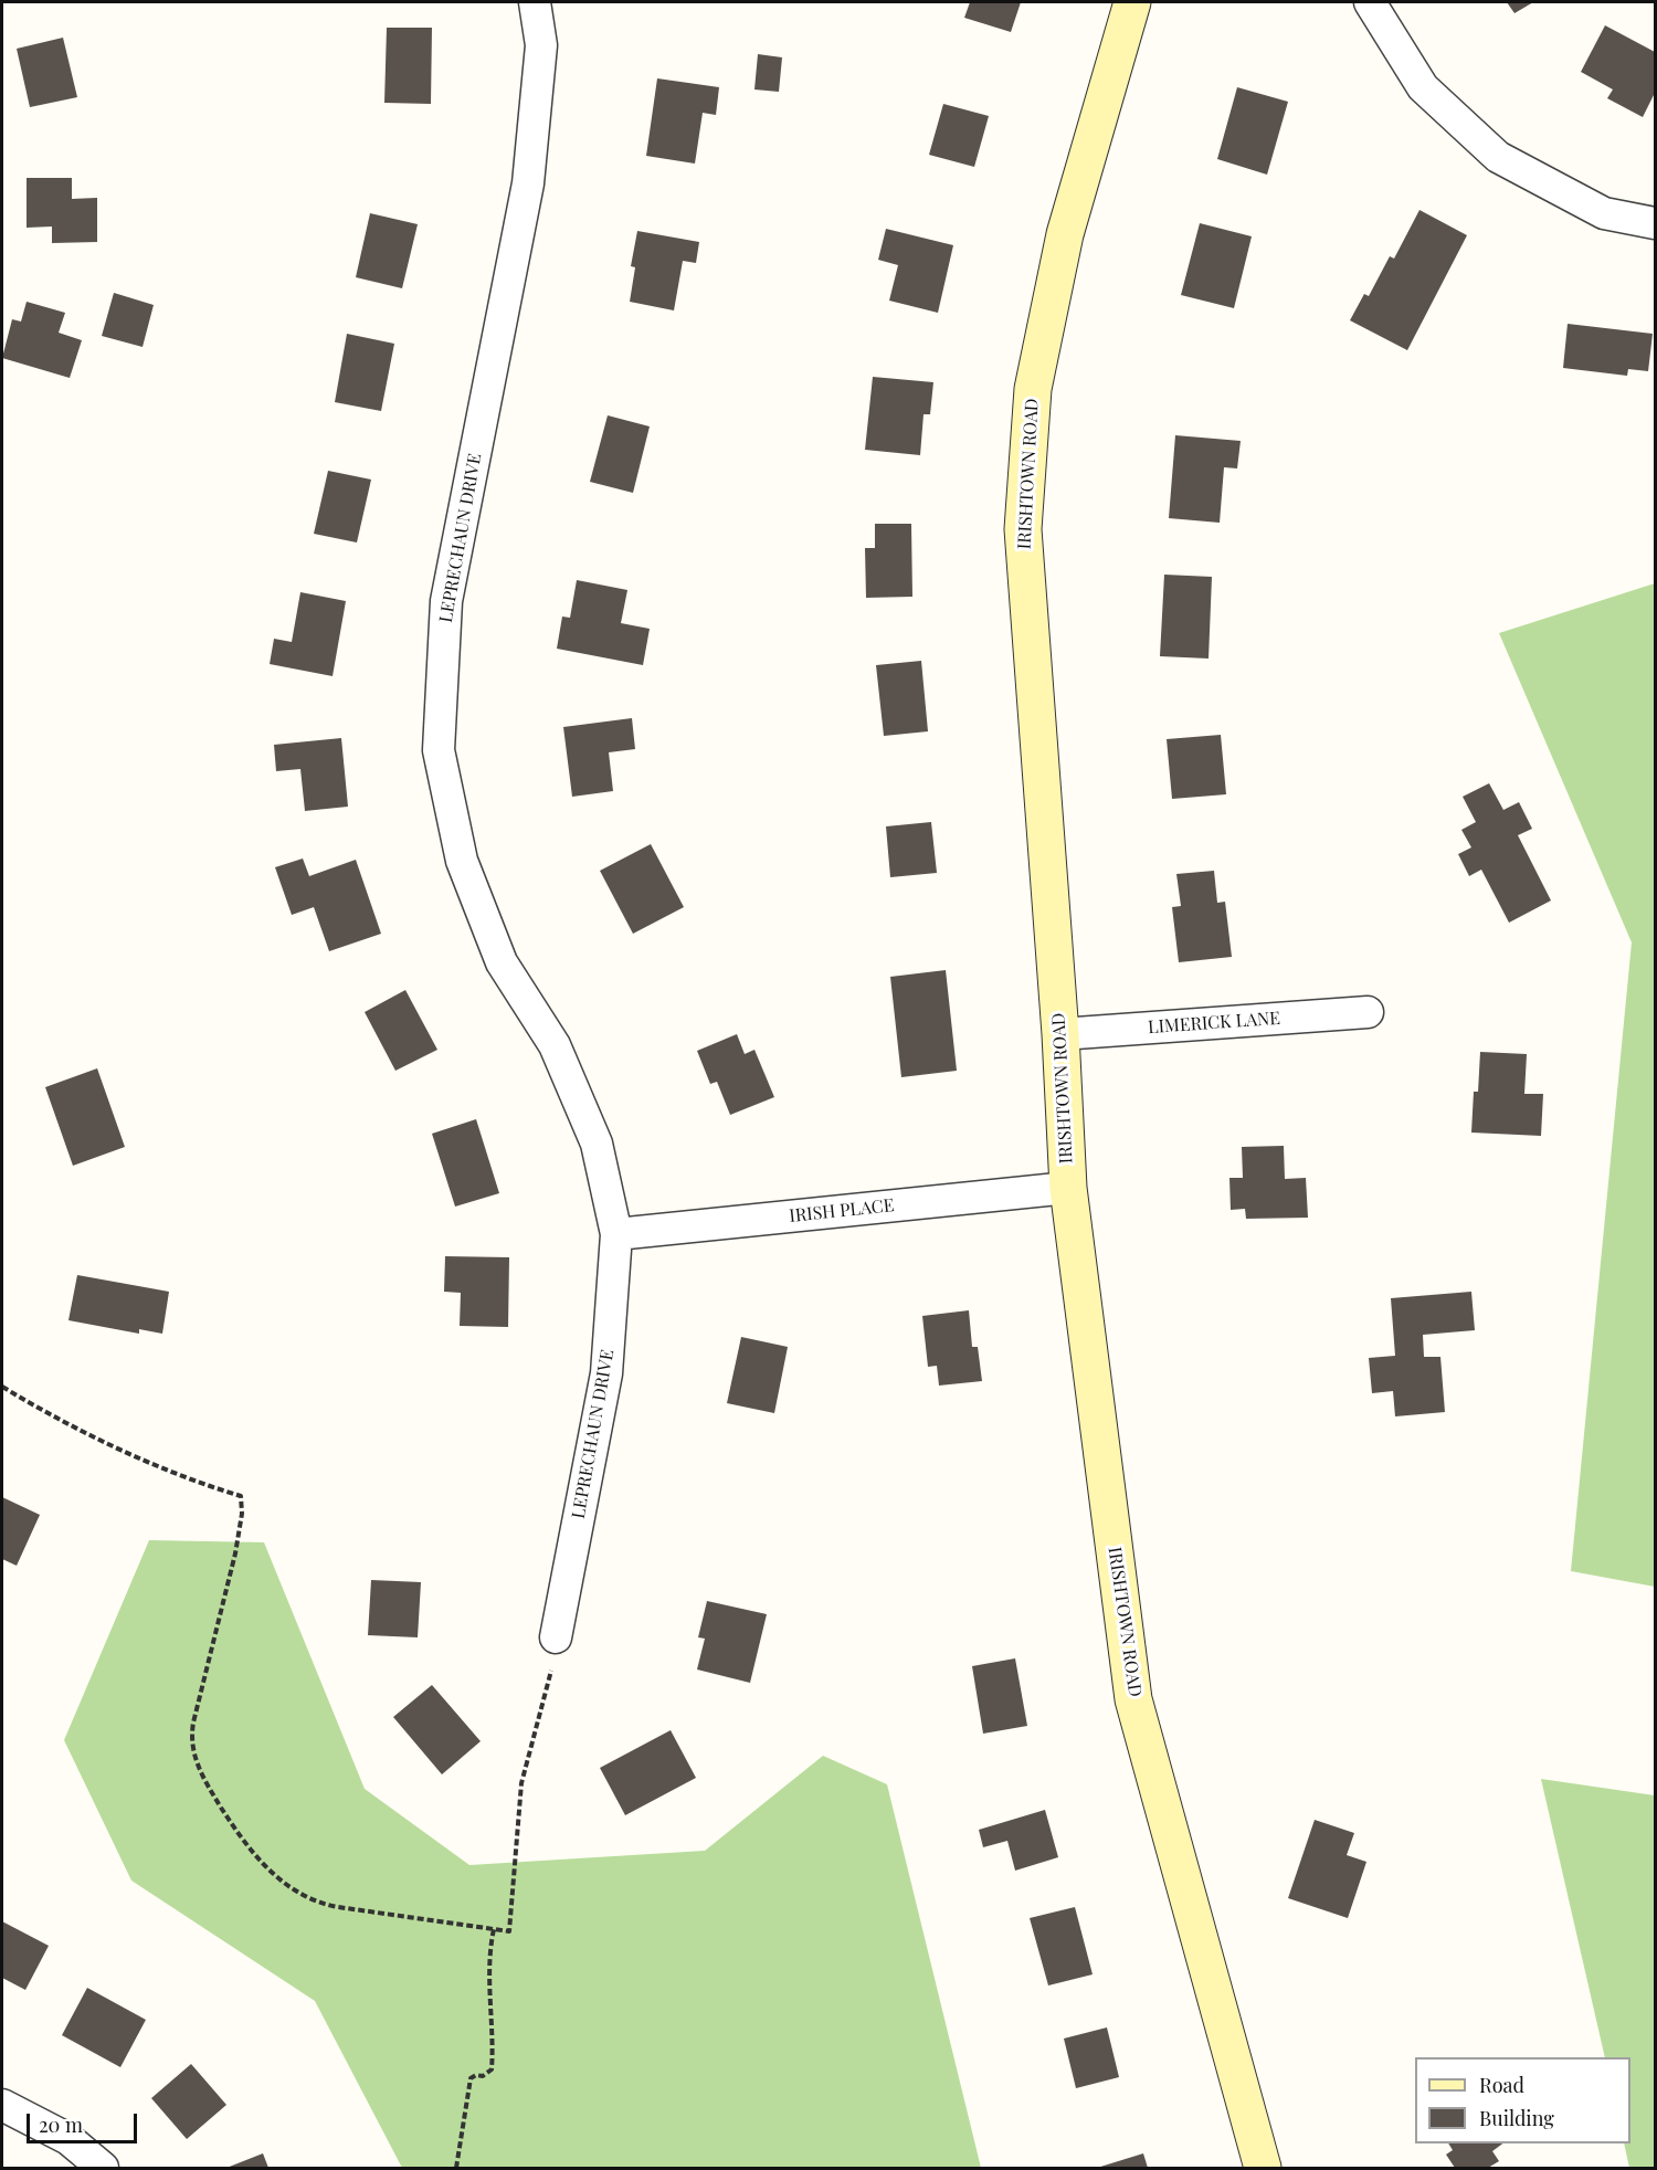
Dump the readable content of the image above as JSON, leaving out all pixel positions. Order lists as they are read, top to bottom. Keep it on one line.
{"streets":{"street":["IRISHTOWN ROAD","LEPRECHAUN DRIVE","LIMERICK LANE","IRISH PLACE"]},"crossings":[["IRISHTOWN ROAD","LIMERICK LANE"],["IRISHTOWN ROAD","IRISH PLACE"],["LEPRECHAUN DRIVE","IRISH PLACE"]],"legend":["Road","Building"],"scale_bar":"20 m"}
